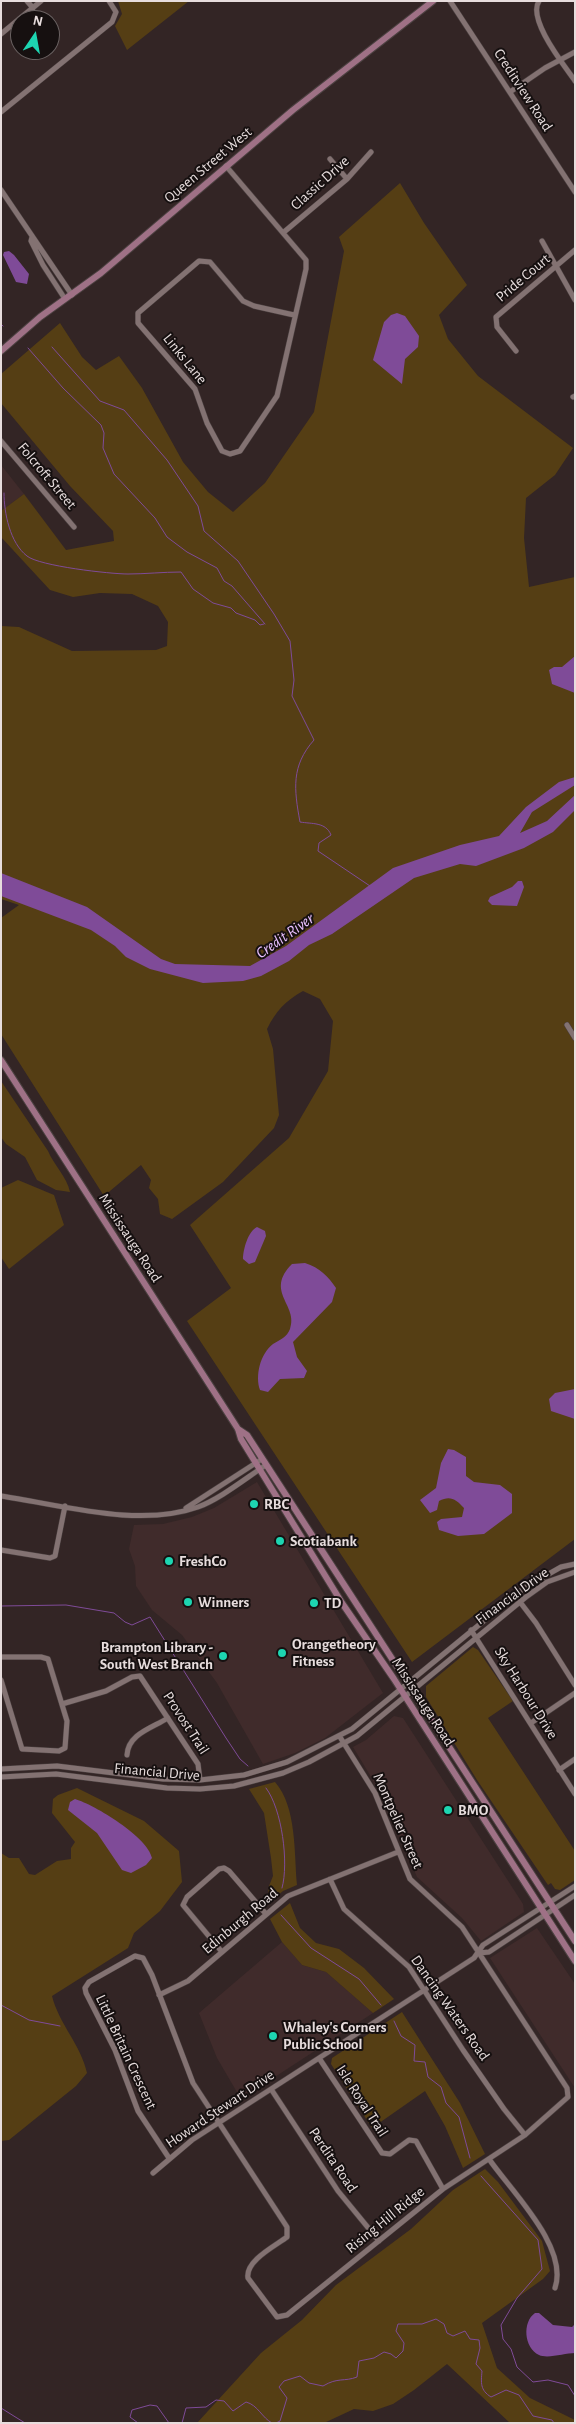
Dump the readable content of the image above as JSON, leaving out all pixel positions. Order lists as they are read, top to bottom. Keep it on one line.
{"streets":{"main road":["Queen Street West","Mississauga Road"],"street":["Creditview Road","Classic Drive","Pride Court","Links Lane","Folcroft Street","Financial Drive","Sky Harbour Drive","Provost Trail","Montpelier Street","Edinburgh Road","Dancing Waters Road","Little Britain Crescent","Isle Royal Trail","Howard Stewart Drive","Perdita Road","Rising Hill Ridge"]},"crossings":[["Queen Street West","Links Lane"],["Classic Drive","Links Lane"],["Mississauga Road","Financial Drive"],["Mississauga Road","Howard Stewart Drive"],["Financial Drive","Sky Harbour Drive"],["Financial Drive","Provost Trail"],["Financial Drive","Montpelier Street"],["Montpelier Street","Edinburgh Road"],["Montpelier Street","Howard Stewart Drive"],["Montpelier Street","Rising Hill Ridge"],["Edinburgh Road","Dancing Waters Road"],["Edinburgh Road","Little Britain Crescent"],["Dancing Waters Road","Howard Stewart Drive"],["Dancing Waters Road","Rising Hill Ridge"],["Little Britain Crescent","Howard Stewart Drive"],["Little Britain Crescent","Rising Hill Ridge"],["Isle Royal Trail","Howard Stewart Drive"],["Isle Royal Trail","Rising Hill Ridge"],["Howard Stewart Drive","Perdita Road"],["Howard Stewart Drive","Rising Hill Ridge"],["Perdita Road","Rising Hill Ridge"]],"water":["Credit River"],"places":["RBC","Scotiabank","FreshCo","Winners","TD","Orangetheory Fitness","Brampton Library - South West Branch","BMO","Whaley's Corners Public School"],"north":"top"}
